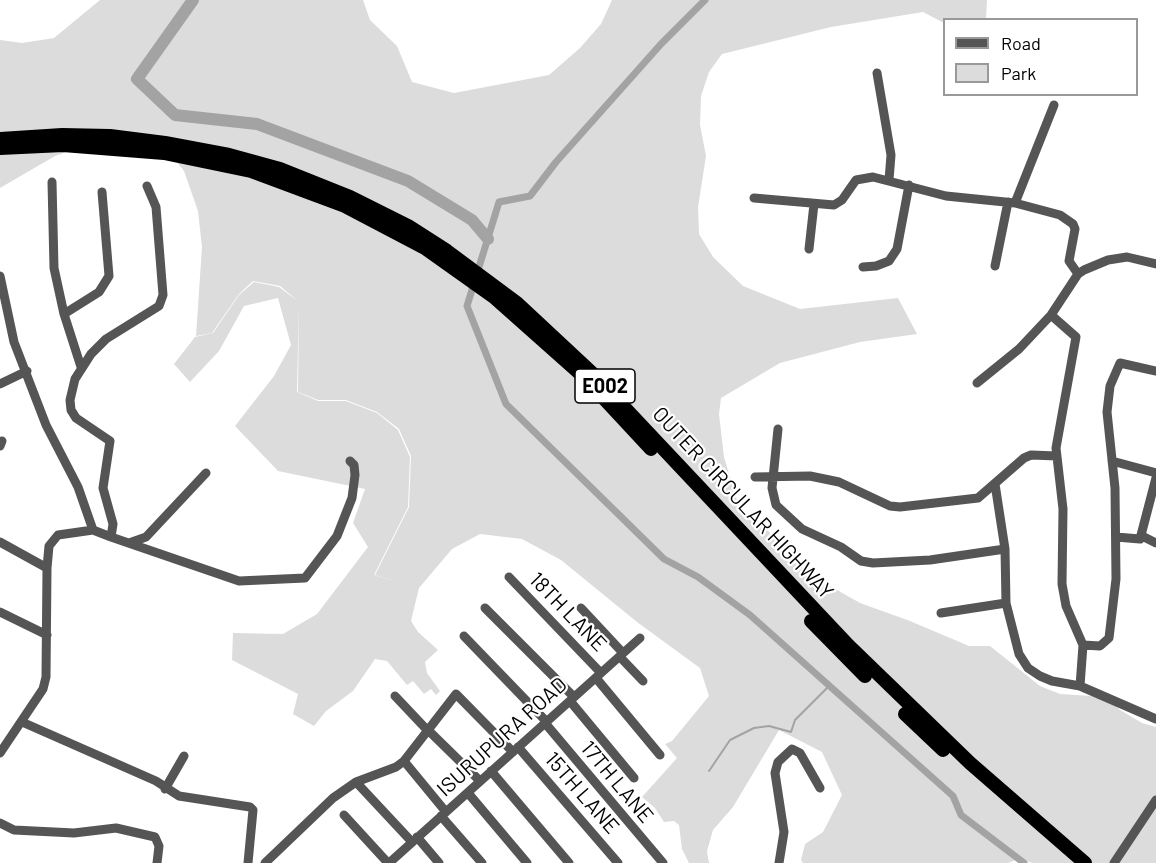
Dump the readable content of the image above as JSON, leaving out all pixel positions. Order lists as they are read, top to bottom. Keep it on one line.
{"streets":{"highway":["E002","OUTER CIRCULAR HIGHWAY"],"street":["18TH LANE","ISURUPURA ROAD","17TH LANE","15TH LANE"]},"crossings":[["18TH LANE","ISURUPURA ROAD"],["ISURUPURA ROAD","17TH LANE"],["ISURUPURA ROAD","15TH LANE"]],"legend":["Road","Park"]}
